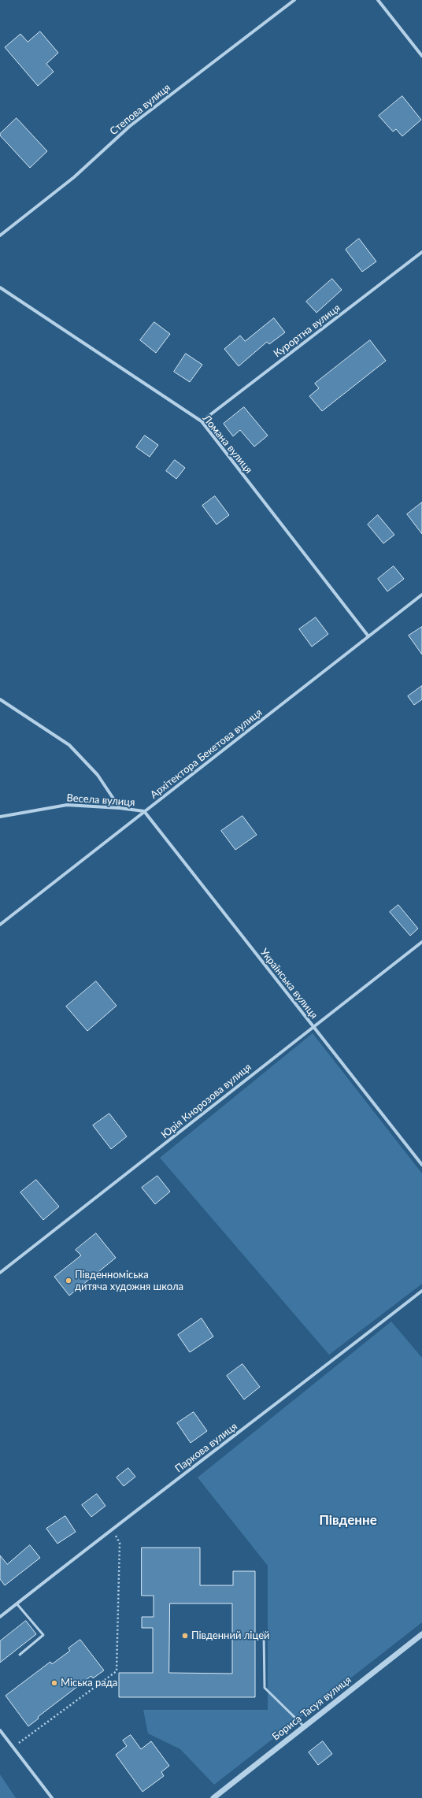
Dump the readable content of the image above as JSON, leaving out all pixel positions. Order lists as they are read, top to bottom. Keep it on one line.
{"streets":{"street":["Степова вулиця","Курортна вулиця","Ломана вулиця","Архітектора Бекетова вулиця","Весела вулиця","Українська вулиця","Юрія Кнорозова вулиця","Паркова вулиця","Бориса Тасуя вулиця"]},"crossings":[["Курортна вулиця","Ломана вулиця"],["Ломана вулиця","Архітектора Бекетова вулиця"],["Архітектора Бекетова вулиця","Весела вулиця"],["Архітектора Бекетова вулиця","Українська вулиця"],["Весела вулиця","Українська вулиця"],["Українська вулиця","Юрія Кнорозова вулиця"]],"districts":["Південне"],"places":["Південноміська дитяча художня школа","Південний ліцей","Міська рада"]}
